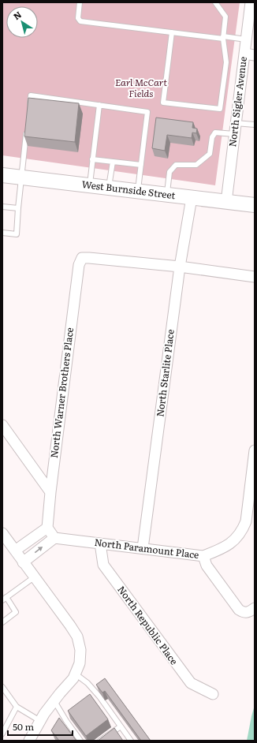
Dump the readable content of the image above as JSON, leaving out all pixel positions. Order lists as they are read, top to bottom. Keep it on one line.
{"streets":{"main road":["West Burnside Street"],"street":["North Sigler Avenue","North Starlite Place","North Warner Brothers Place","North Paramount Place","North Republic Place"]},"crossings":[["North Sigler Avenue","West Burnside Street"],["West Burnside Street","North Starlite Place"],["North Starlite Place","North Warner Brothers Place"],["North Starlite Place","North Paramount Place"],["North Paramount Place","North Republic Place"]],"parks":["Earl McCart Fields"],"scale_bar":"50 m","north":"top left"}
